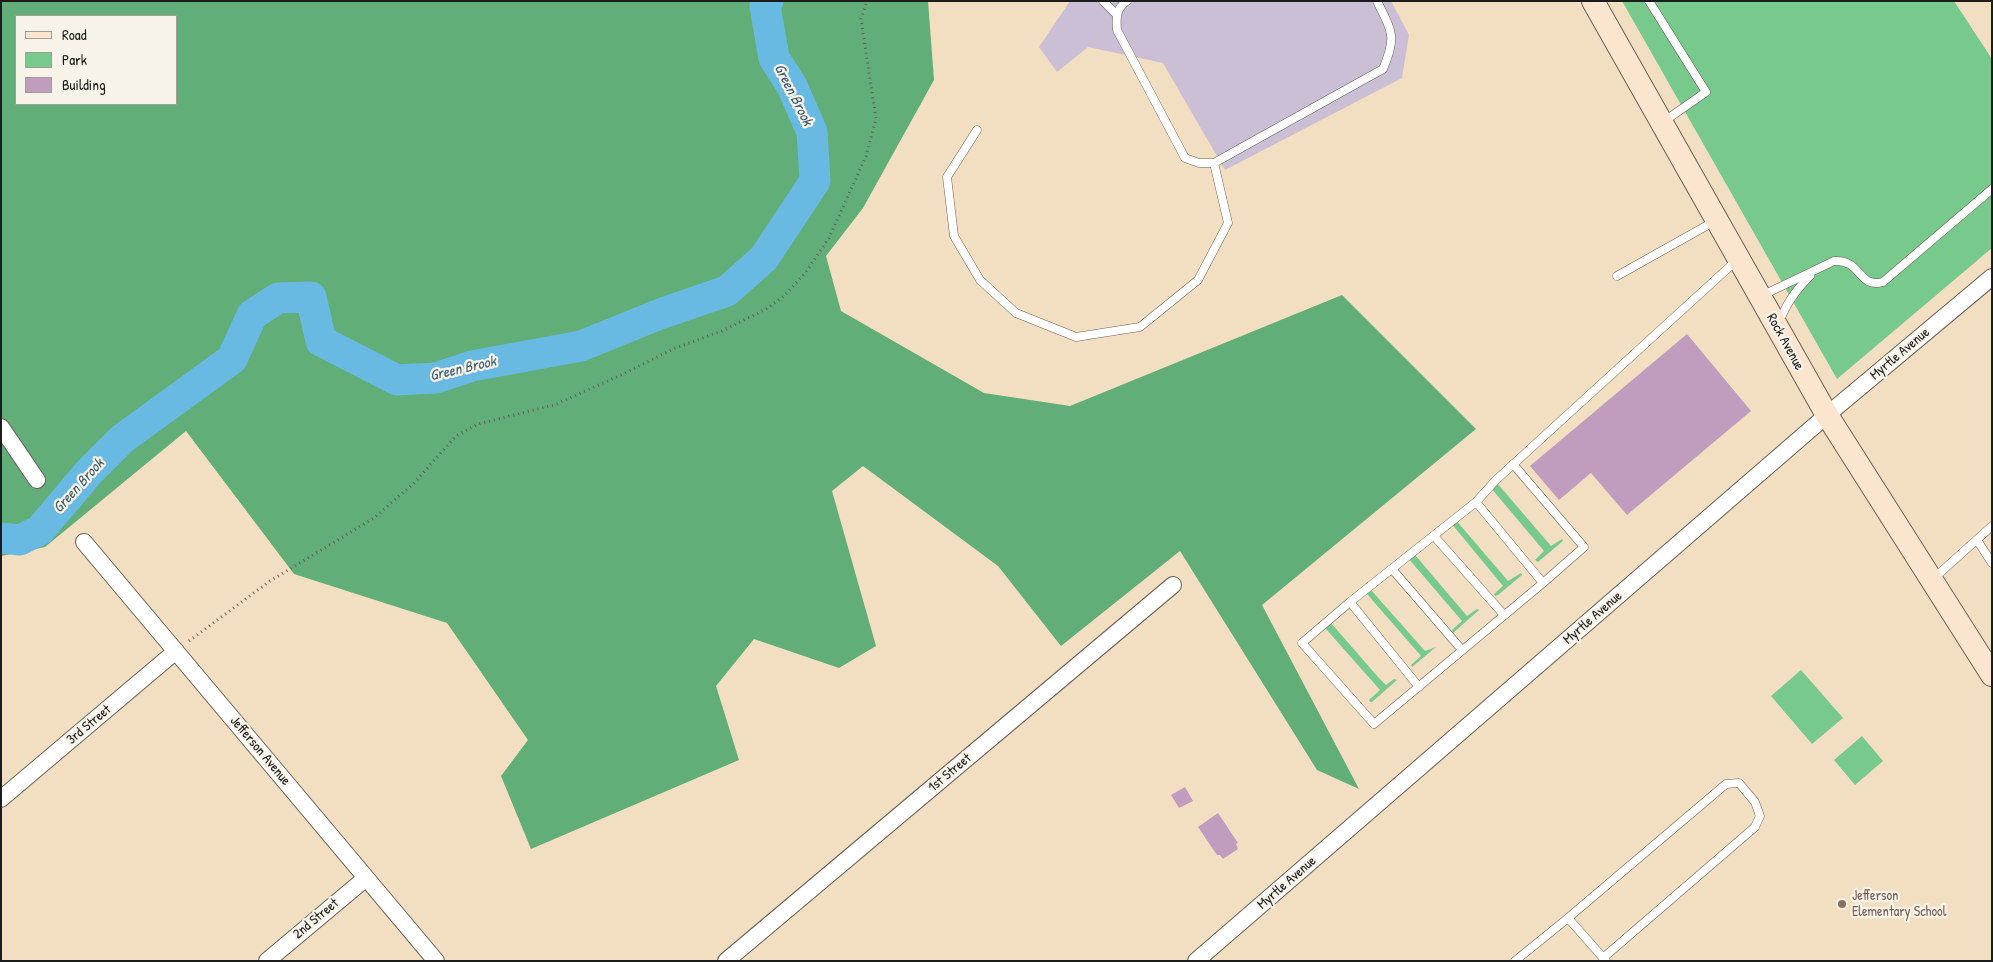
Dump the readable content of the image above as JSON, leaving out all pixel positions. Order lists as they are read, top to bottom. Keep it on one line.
{"streets":{"street":["Rock Avenue","Myrtle Avenue","3rd Street","Jefferson Avenue","1st Street","2nd Street"]},"crossings":[["Rock Avenue","Myrtle Avenue"],["3rd Street","Jefferson Avenue"],["Jefferson Avenue","2nd Street"]],"water":["Green Brook"],"places":["Jefferson Elementary School"],"legend":["Road","Park","Building"]}
